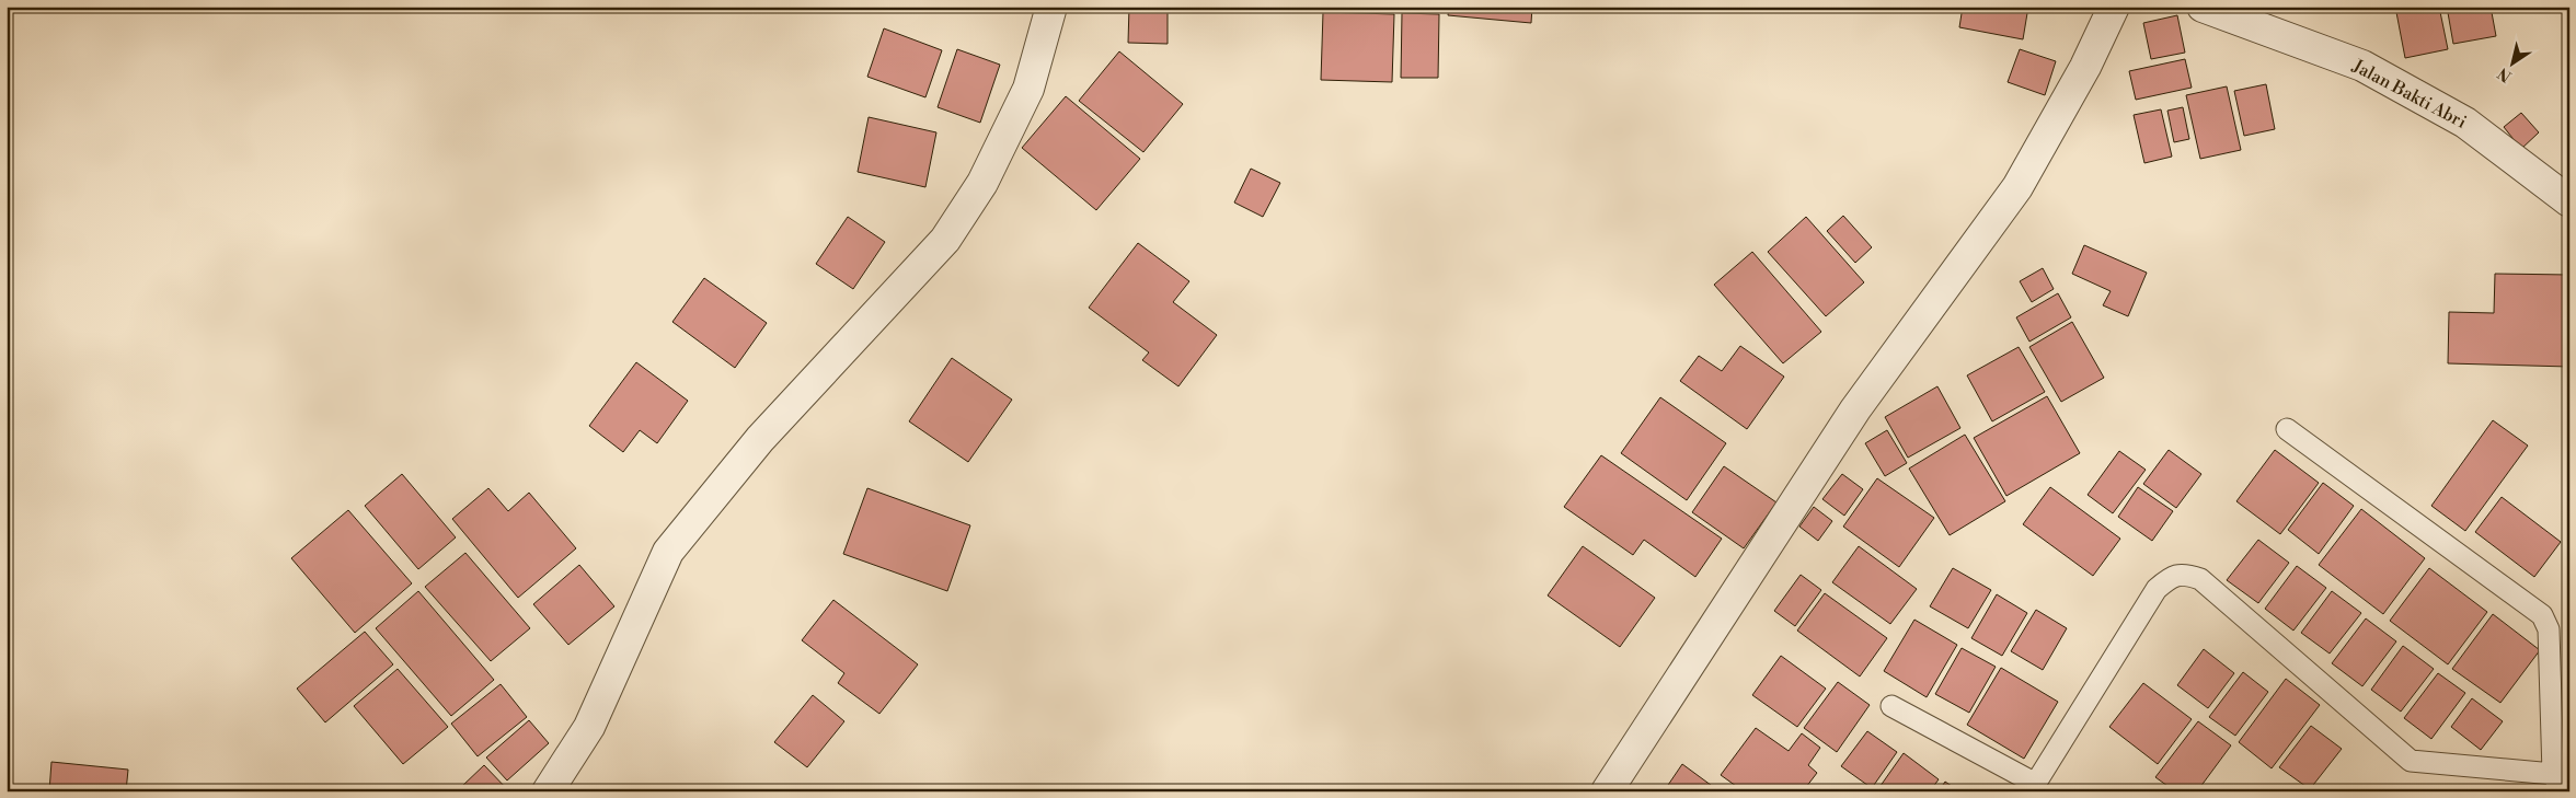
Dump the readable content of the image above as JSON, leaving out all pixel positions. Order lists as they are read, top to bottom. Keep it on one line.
{"streets":{"street":["Jalan Bakti Abri"]},"north":"bottom left"}
